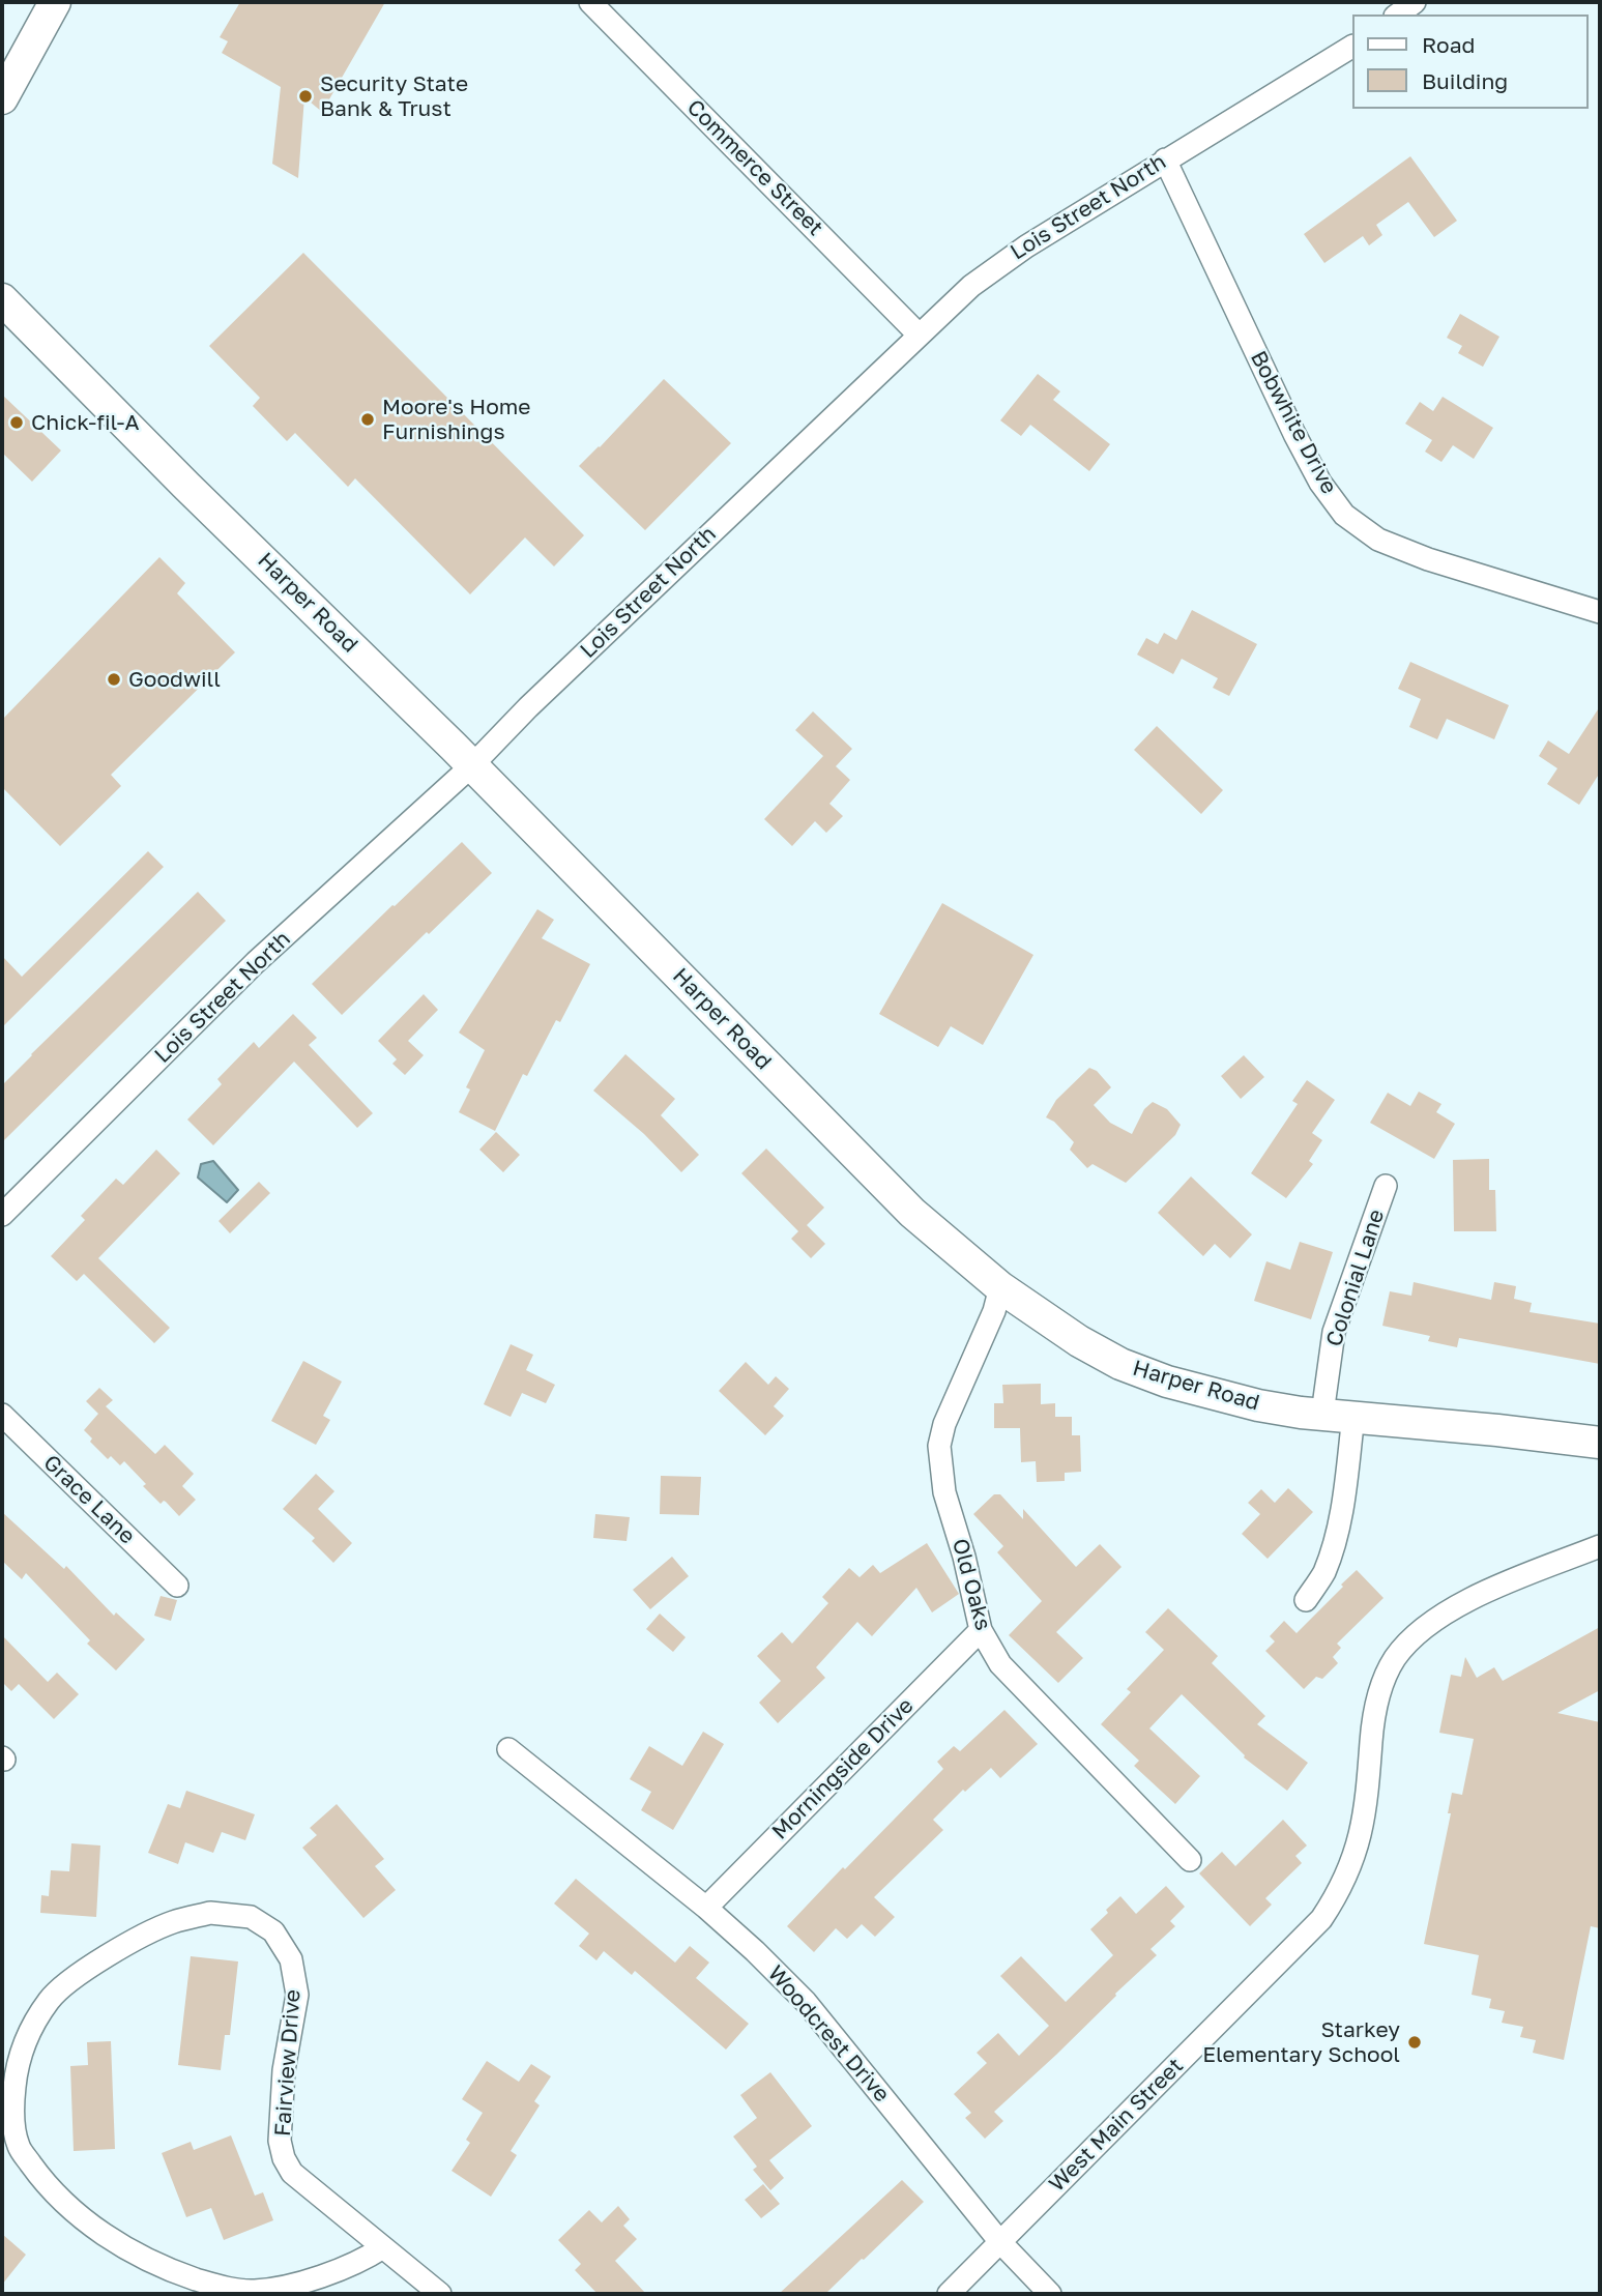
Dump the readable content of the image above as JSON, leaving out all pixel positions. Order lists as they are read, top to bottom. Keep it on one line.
{"streets":{"main road":["Harper Road"],"street":["Commerce Street","Lois Street North","Bobwhite Drive","Colonial Lane","Grace Lane","Old Oaks","Morningside Drive","Woodcrest Drive","Fairview Drive","West Main Street"]},"crossings":[["Commerce Street","Lois Street North"],["Lois Street North","Bobwhite Drive"],["Lois Street North","Harper Road"],["Harper Road","Colonial Lane"],["Harper Road","Old Oaks"],["Old Oaks","Morningside Drive"],["Morningside Drive","Woodcrest Drive"],["Woodcrest Drive","West Main Street"]],"places":["Security State Bank & Trust","Moore's Home Furnishings","Chick-fil-A","Goodwill","Starkey Elementary School"],"legend":["Road","Building"]}
